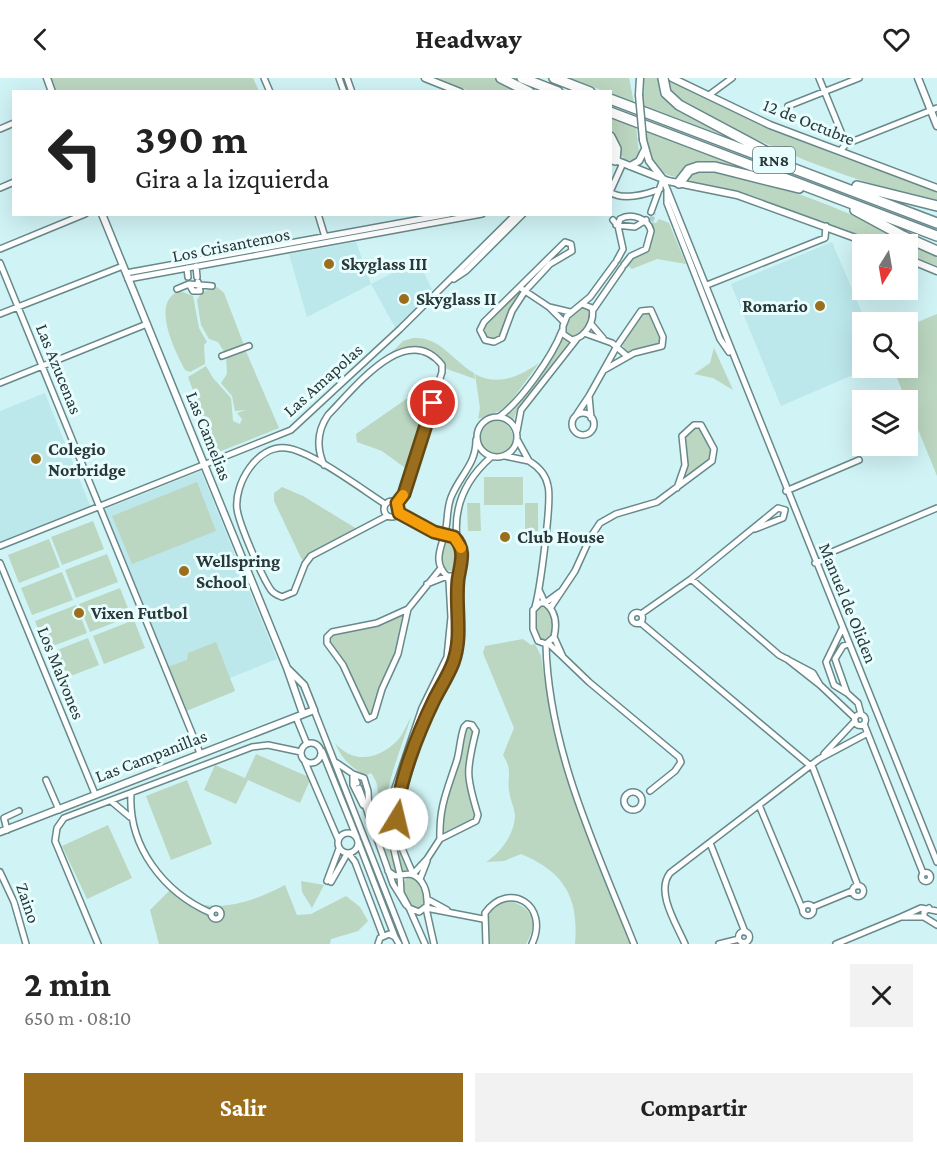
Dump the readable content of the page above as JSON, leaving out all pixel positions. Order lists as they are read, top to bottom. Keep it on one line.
{"streets":{"highway":["RN8"],"street":["12 de Octubre","Los Crisantemos","Las Azucenas","Las Amapolas","Las Camelias","Manuel de Oliden","Los Malvones","Las Campanillas","Zaino"]},"crossings":[["Los Crisantemos","Las Camelias"],["Las Azucenas","Las Amapolas"],["Las Azucenas","Las Campanillas"],["Las Amapolas","Las Camelias"],["Las Camelias","Las Campanillas"],["Los Malvones","Las Campanillas"]],"places":["Skyglass III","Skyglass II","Romario","Colegio Norbridge","Club House","Wellspring School","Vixen Futbol"],"north":"bottom","page":{"header":"Headway","turn":["390 m","Gira a la izquierda"],"heading":["2 min","650 m · 08:10"],"buttons":["Salir","Compartir"]}}
